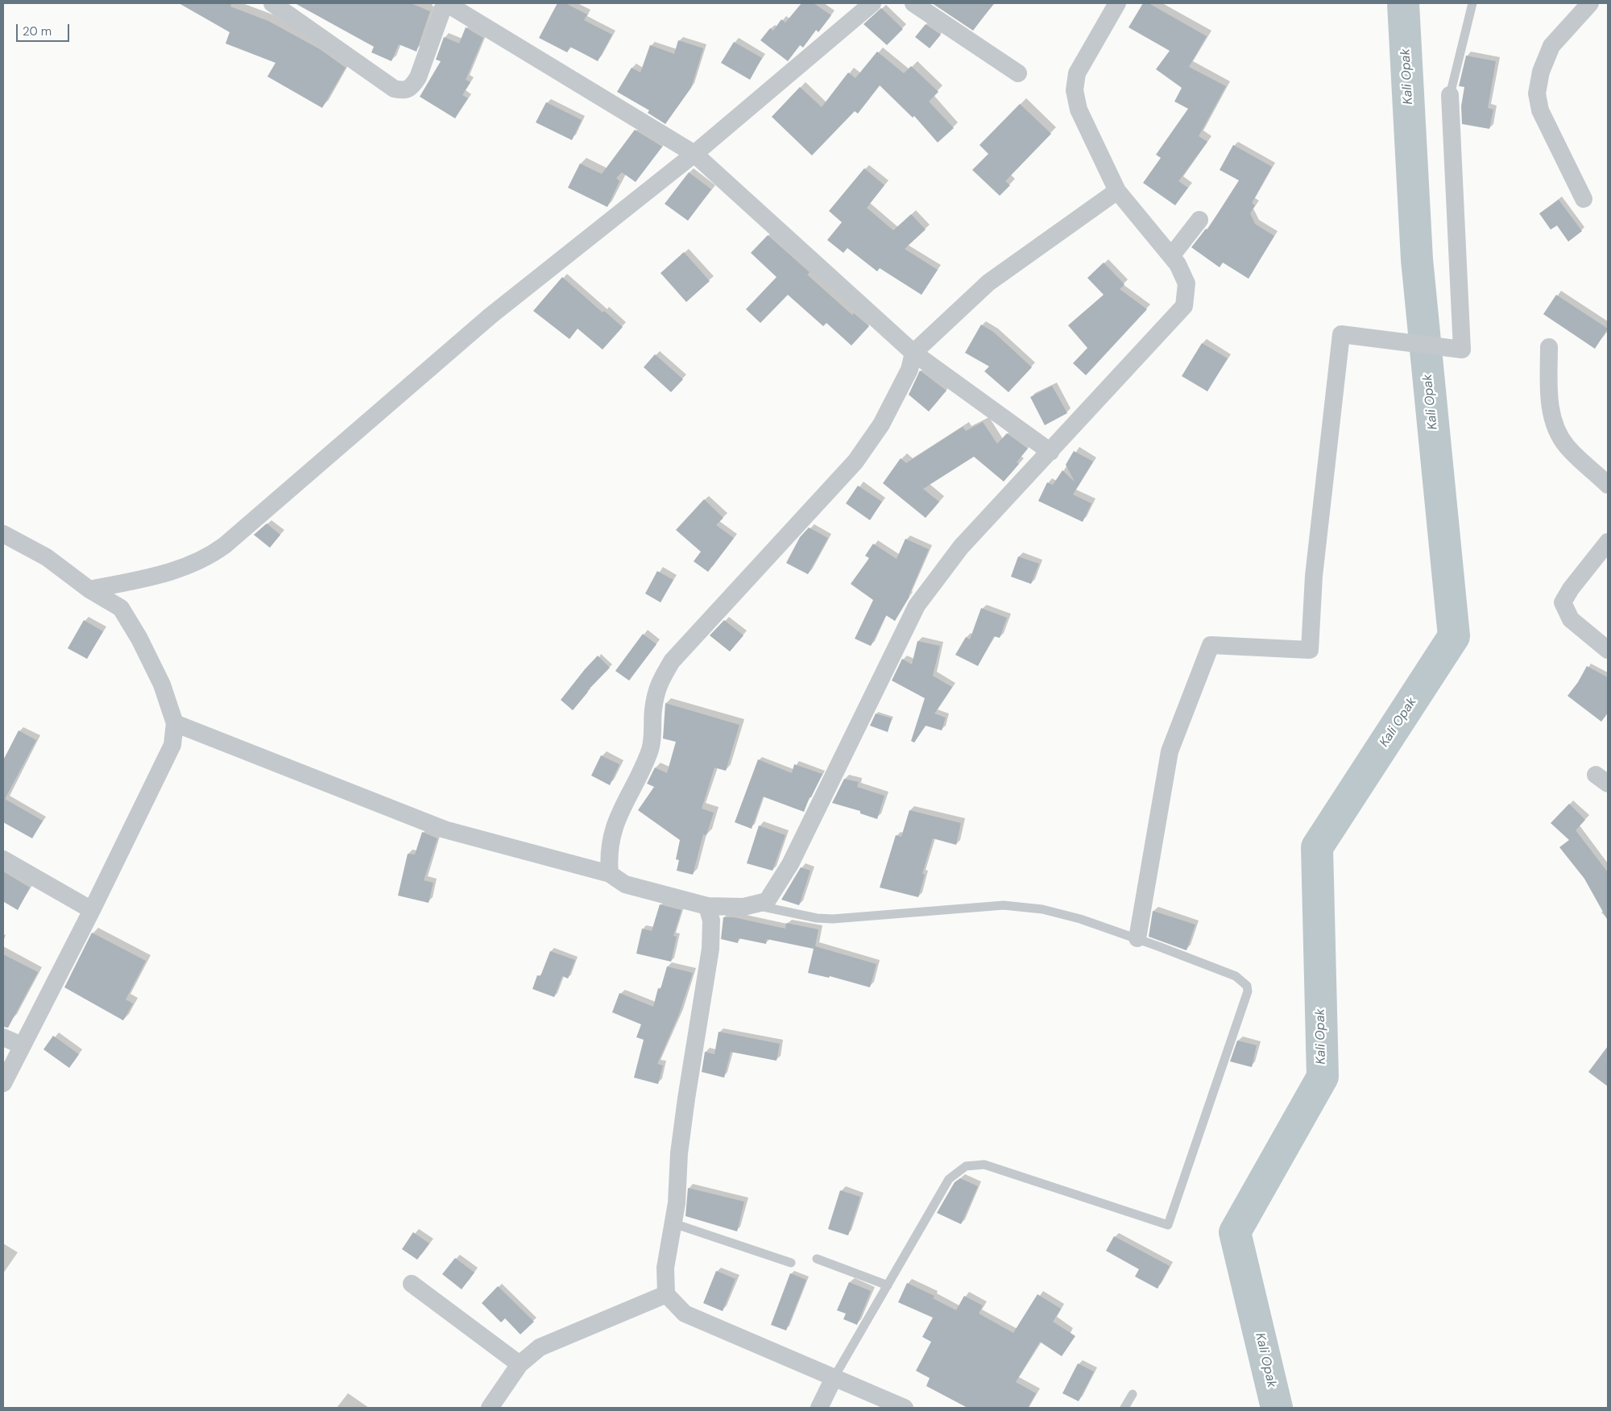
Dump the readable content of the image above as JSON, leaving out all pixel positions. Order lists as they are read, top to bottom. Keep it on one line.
{"water":["Kali Opak"],"scale_bar":"20 m"}
